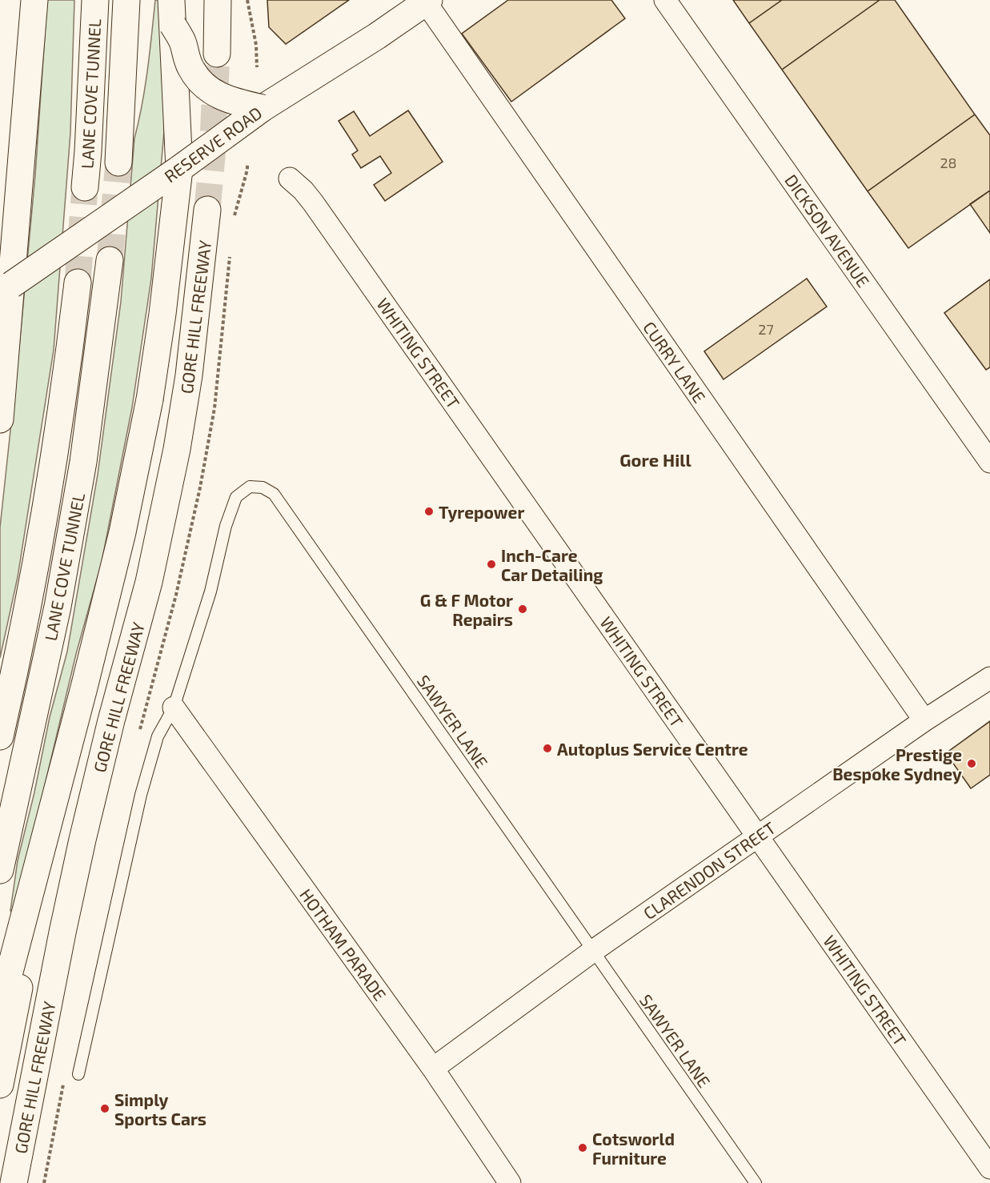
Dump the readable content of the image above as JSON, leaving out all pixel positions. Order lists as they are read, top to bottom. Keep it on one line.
{"streets":{"main road":["LANE COVE TUNNEL","RESERVE ROAD","GORE HILL FREEWAY"],"street":["DICKSON AVENUE","WHITING STREET","CURRY LANE","CLARENDON STREET","HOTHAM PARADE"],"lane":["SAWYER LANE"]},"crossings":[["RESERVE ROAD","CURRY LANE"],["WHITING STREET","CLARENDON STREET"],["CURRY LANE","CLARENDON STREET"],["SAWYER LANE","CLARENDON STREET"],["SAWYER LANE","HOTHAM PARADE"],["CLARENDON STREET","HOTHAM PARADE"]],"districts":["Gore Hill"],"places":["Tyrepower","Inch-Care Car Detailing","G & F Motor Repairs","Autoplus Service Centre","Prestige Bespoke Sydney","Simply Sports Cars","Cotsworld Furniture"],"house_numbers":["28","27"]}
